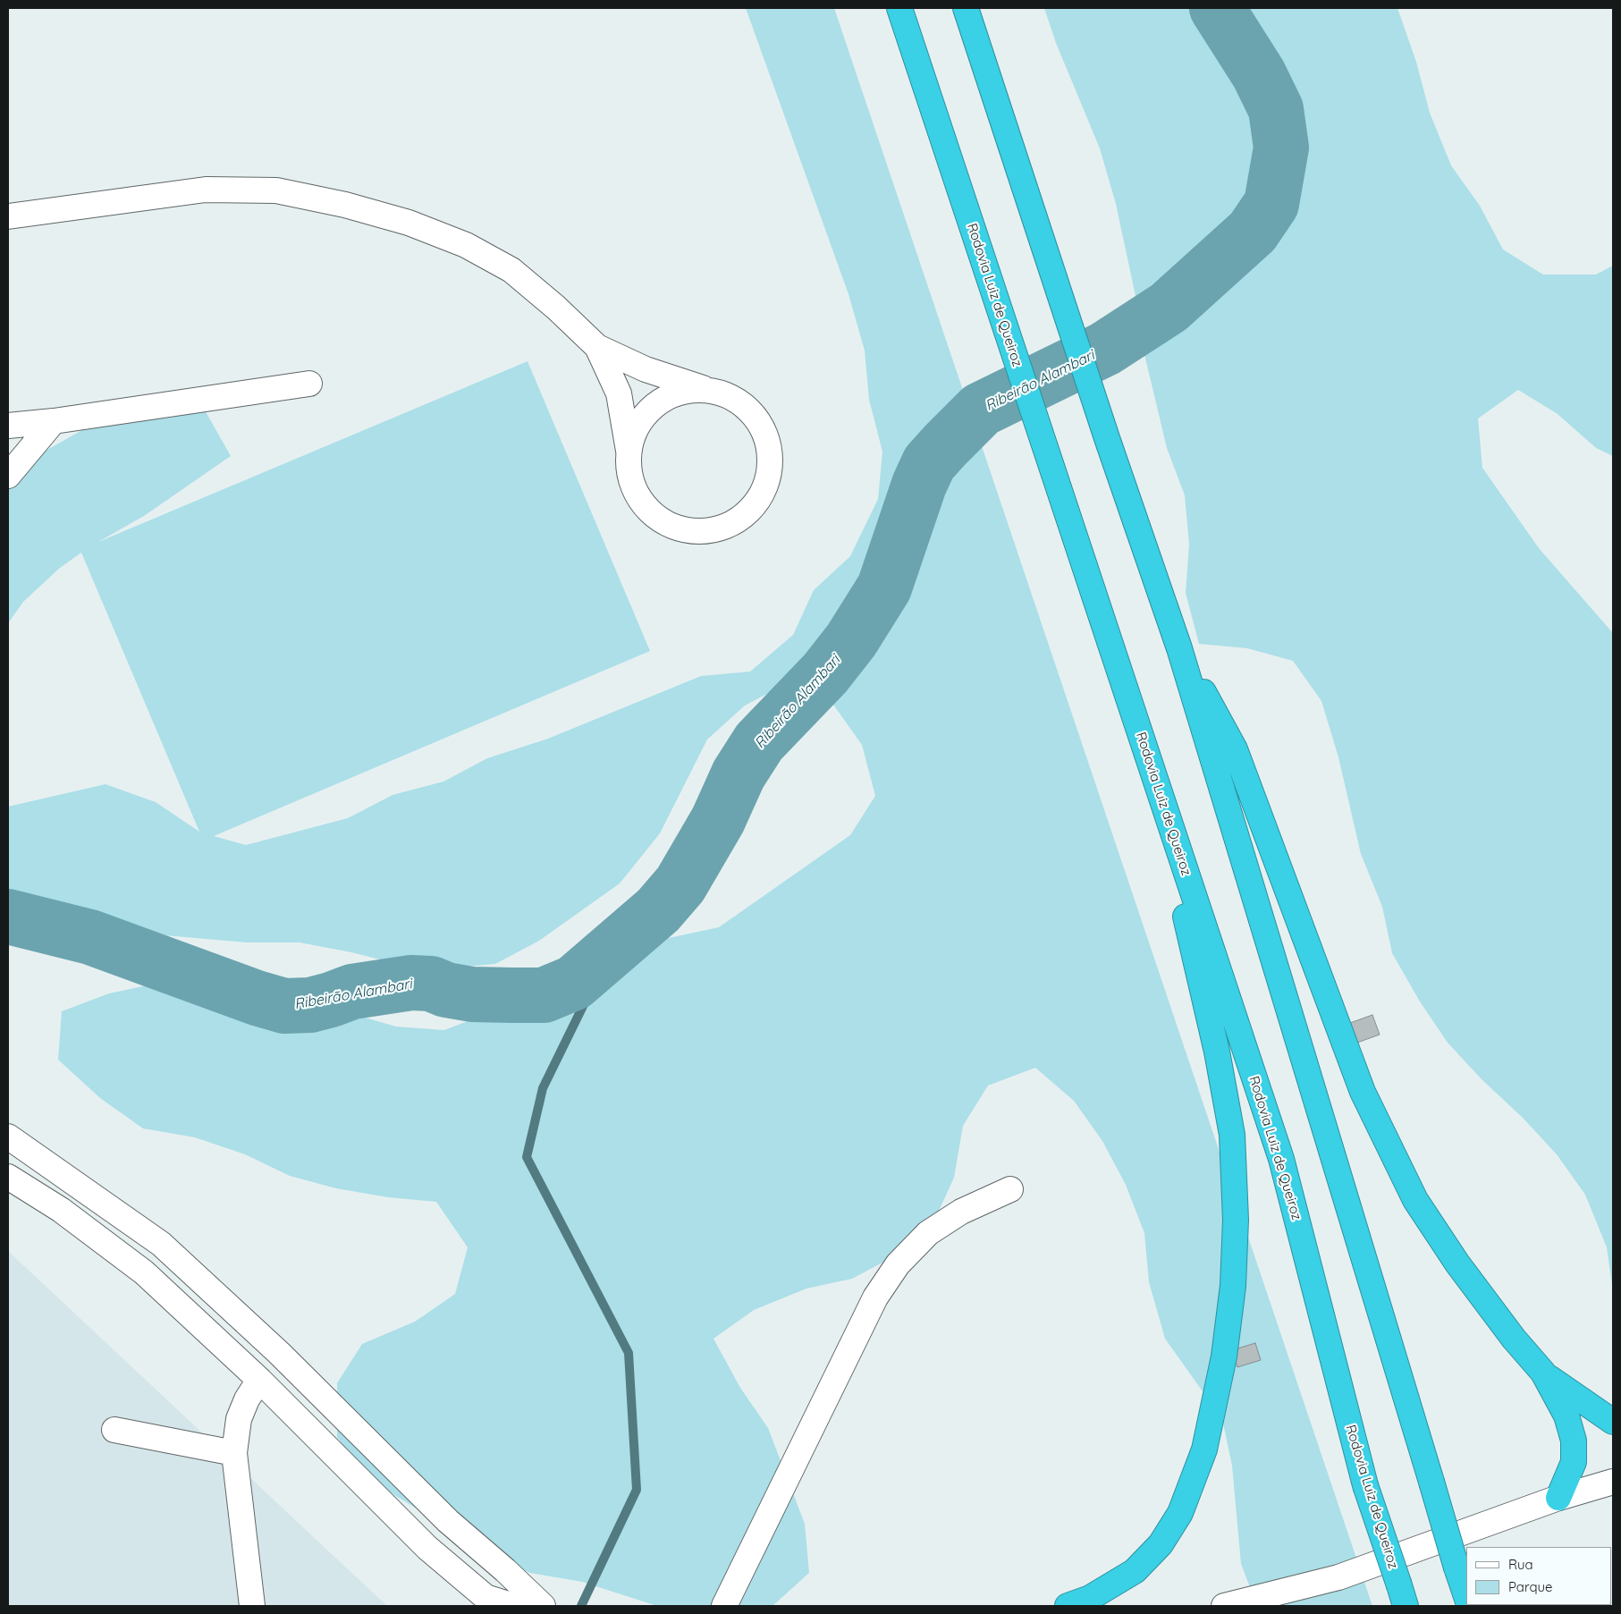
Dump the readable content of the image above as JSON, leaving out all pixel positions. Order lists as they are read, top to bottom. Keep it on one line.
{"streets":{"highway":["Rodovia Luiz de Queiroz"]},"water":["Ribeirão Alambari"],"legend":["Rua","Parque"]}
